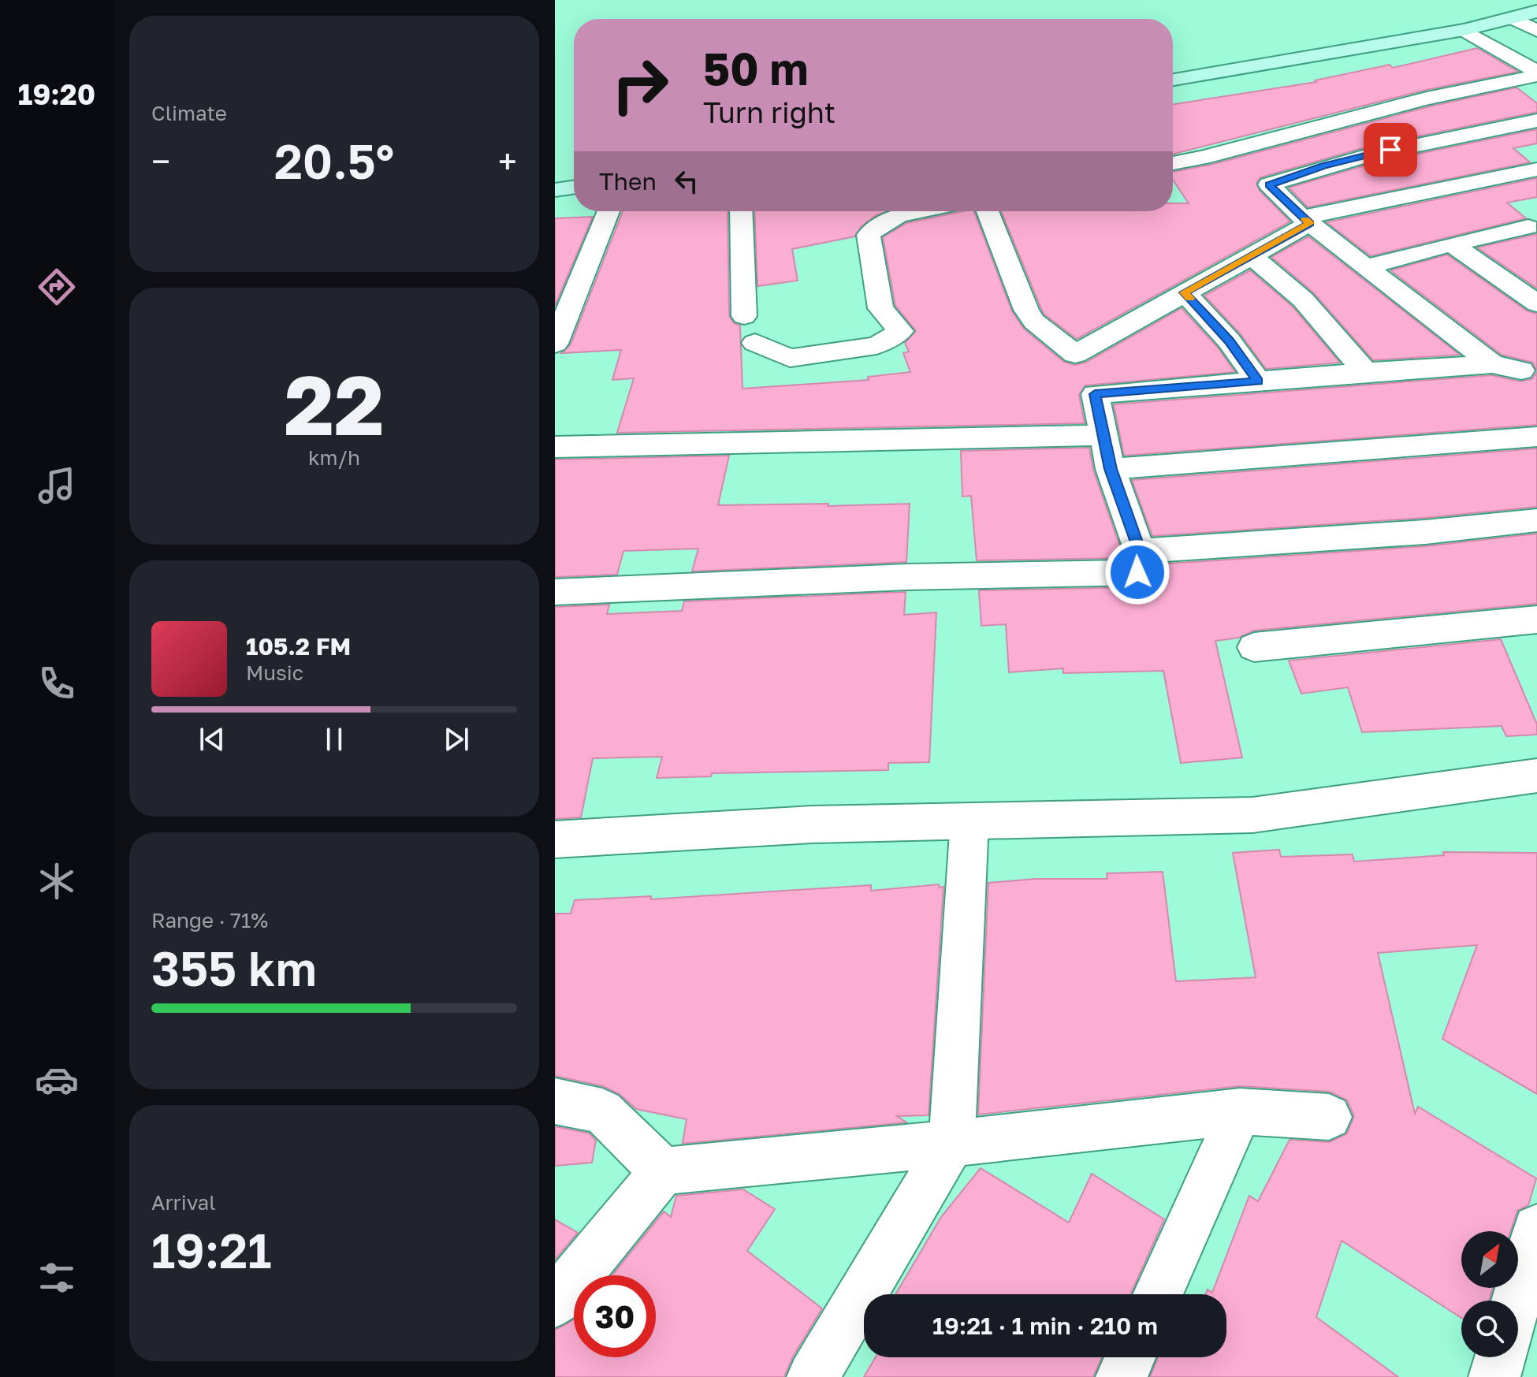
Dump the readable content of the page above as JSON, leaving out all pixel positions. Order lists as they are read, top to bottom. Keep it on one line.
{"north":"top right","page":{"tabs":"19:20","tile":["Climate",["22","km/h"],["Range · 71%","355 km"],["Arrival","19:21"]],"turn":["50 m","Turn right"],"heat":["−","20.5°","+"],"then":"Then","song":["105.2 FM","Music"],"limit":"30","trip":"19:21 · 1 min · 210 m"}}
